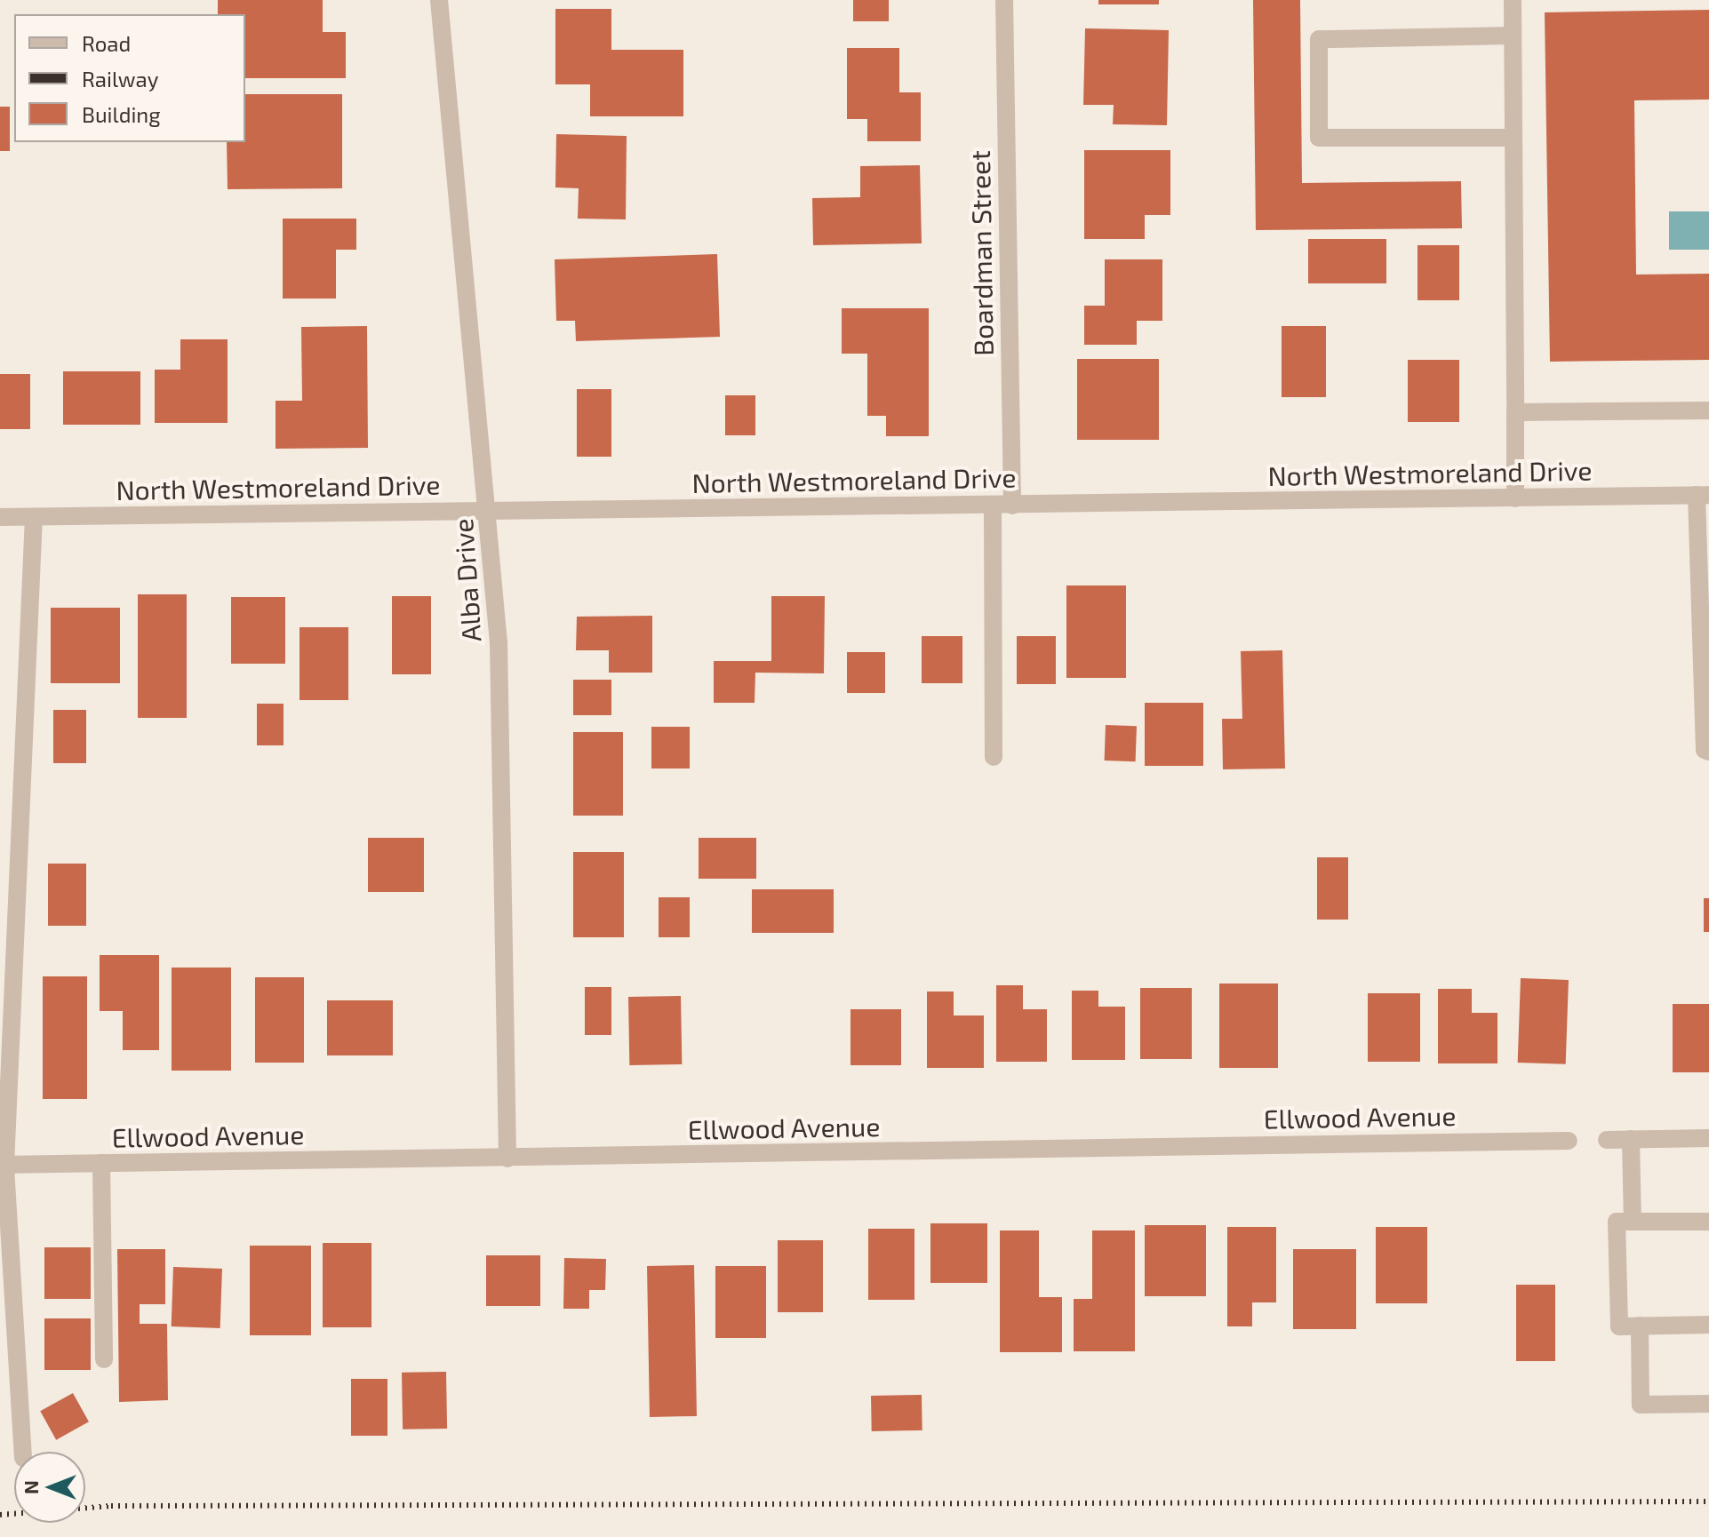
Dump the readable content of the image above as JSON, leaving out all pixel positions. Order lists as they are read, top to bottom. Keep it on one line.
{"streets":{"street":["Boardman Street","North Westmoreland Drive","Alba Drive","Ellwood Avenue"]},"crossings":[["Boardman Street","North Westmoreland Drive"],["North Westmoreland Drive","Alba Drive"],["Alba Drive","Ellwood Avenue"]],"legend":["Road","Railway","Building"],"north":"left"}
